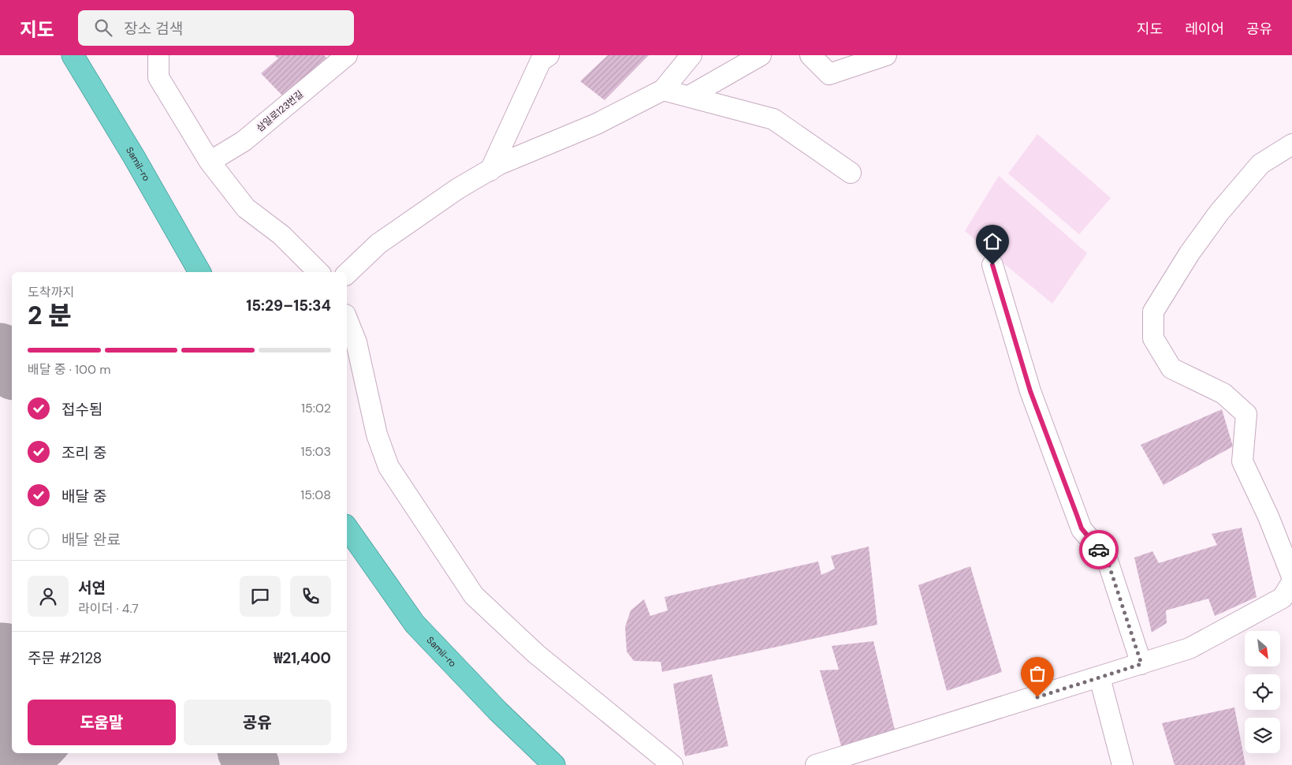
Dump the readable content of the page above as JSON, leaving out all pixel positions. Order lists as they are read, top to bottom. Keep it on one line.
{"streets":{"main road":["Samil-ro"],"street":["삼일로123번길"]},"north":"bottom right","page":{"header":"지도","search":"장소 검색","nav":["지도","레이어","공유"],"heading":["2 분","도착까지","15:29–15:34"],"panel":["서연","라이더 · 4.7","주문 #2128","₩21,400"],"bar":"배달 중 · 100 m","list":[["접수됨","15:02"],["조리 중","15:03"],["배달 중","15:08"],"배달 완료"],"buttons":["도움말","공유"]}}
